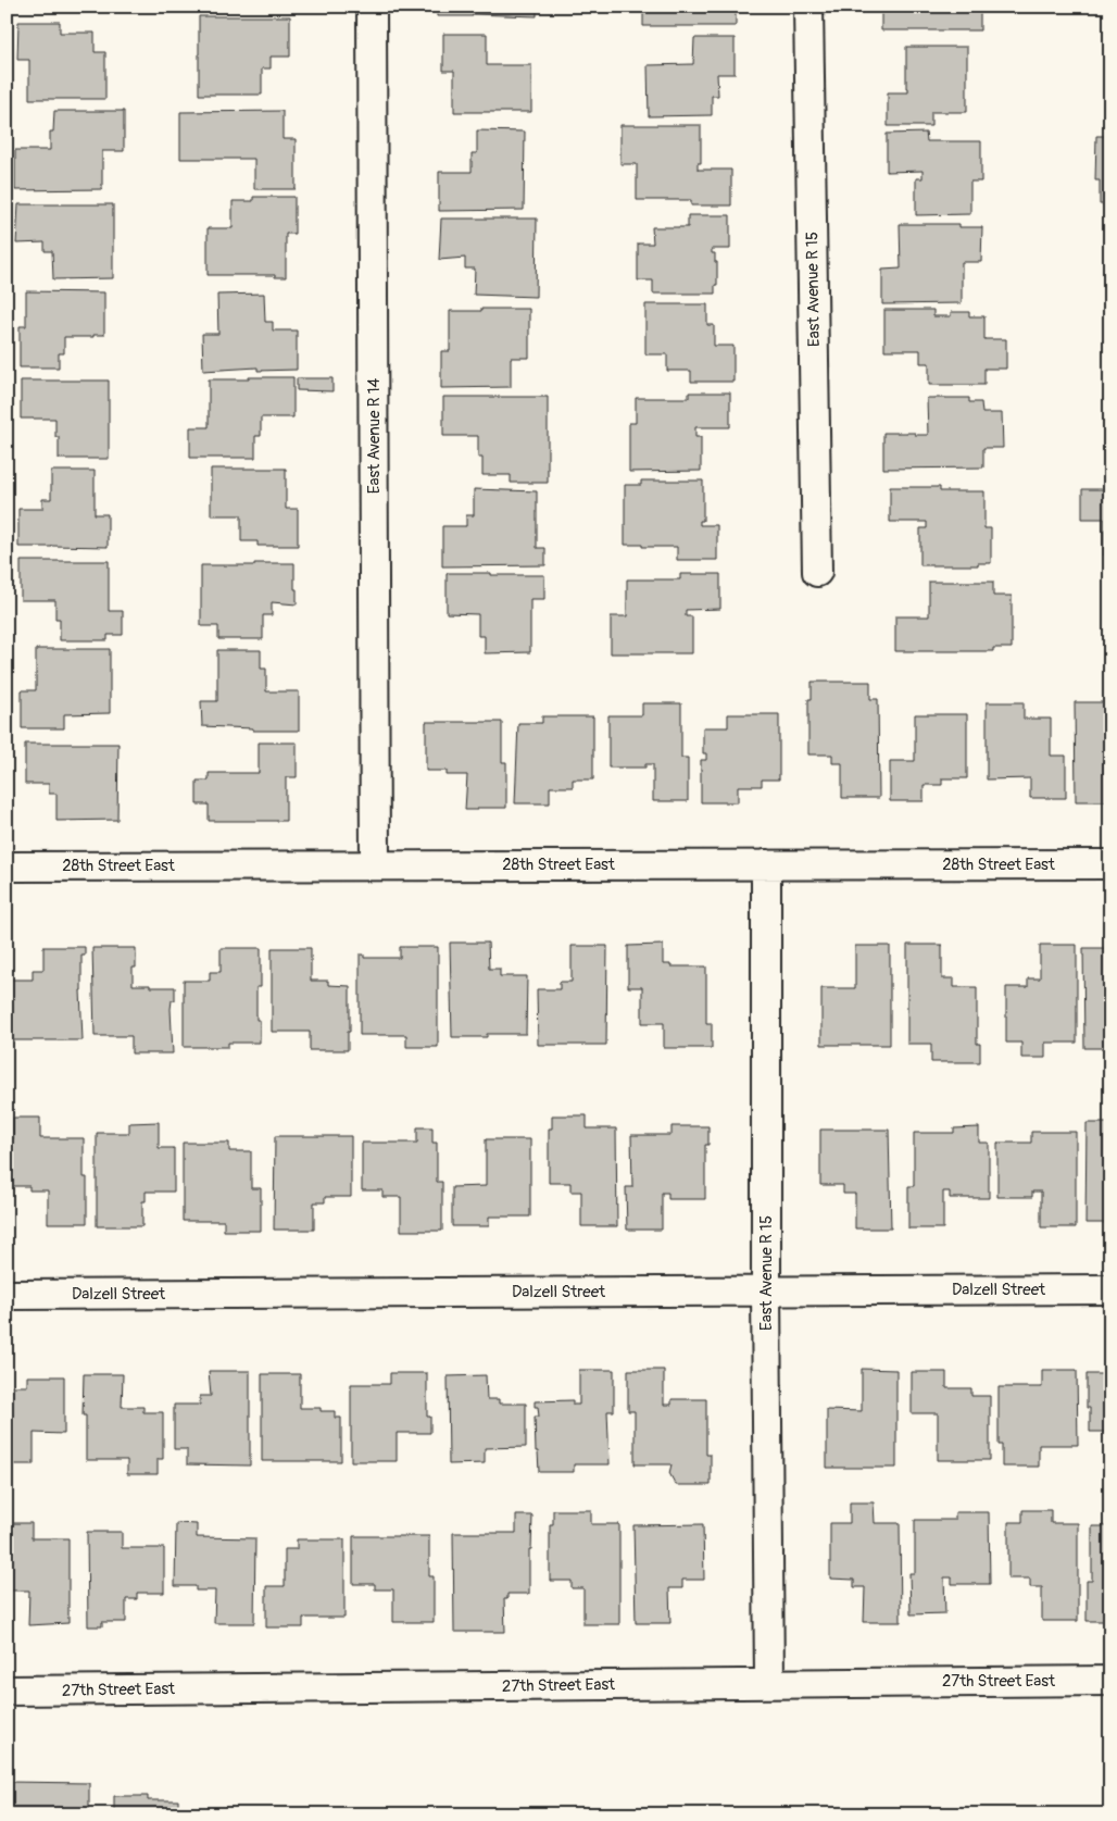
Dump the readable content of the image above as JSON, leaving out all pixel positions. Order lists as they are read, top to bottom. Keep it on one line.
{"streets":{"street":["East Avenue R 15","East Avenue R 14","28th Street East","Dalzell Street","27th Street East"]},"crossings":[["East Avenue R 15","28th Street East"],["East Avenue R 15","Dalzell Street"],["East Avenue R 15","27th Street East"],["East Avenue R 14","28th Street East"]]}
